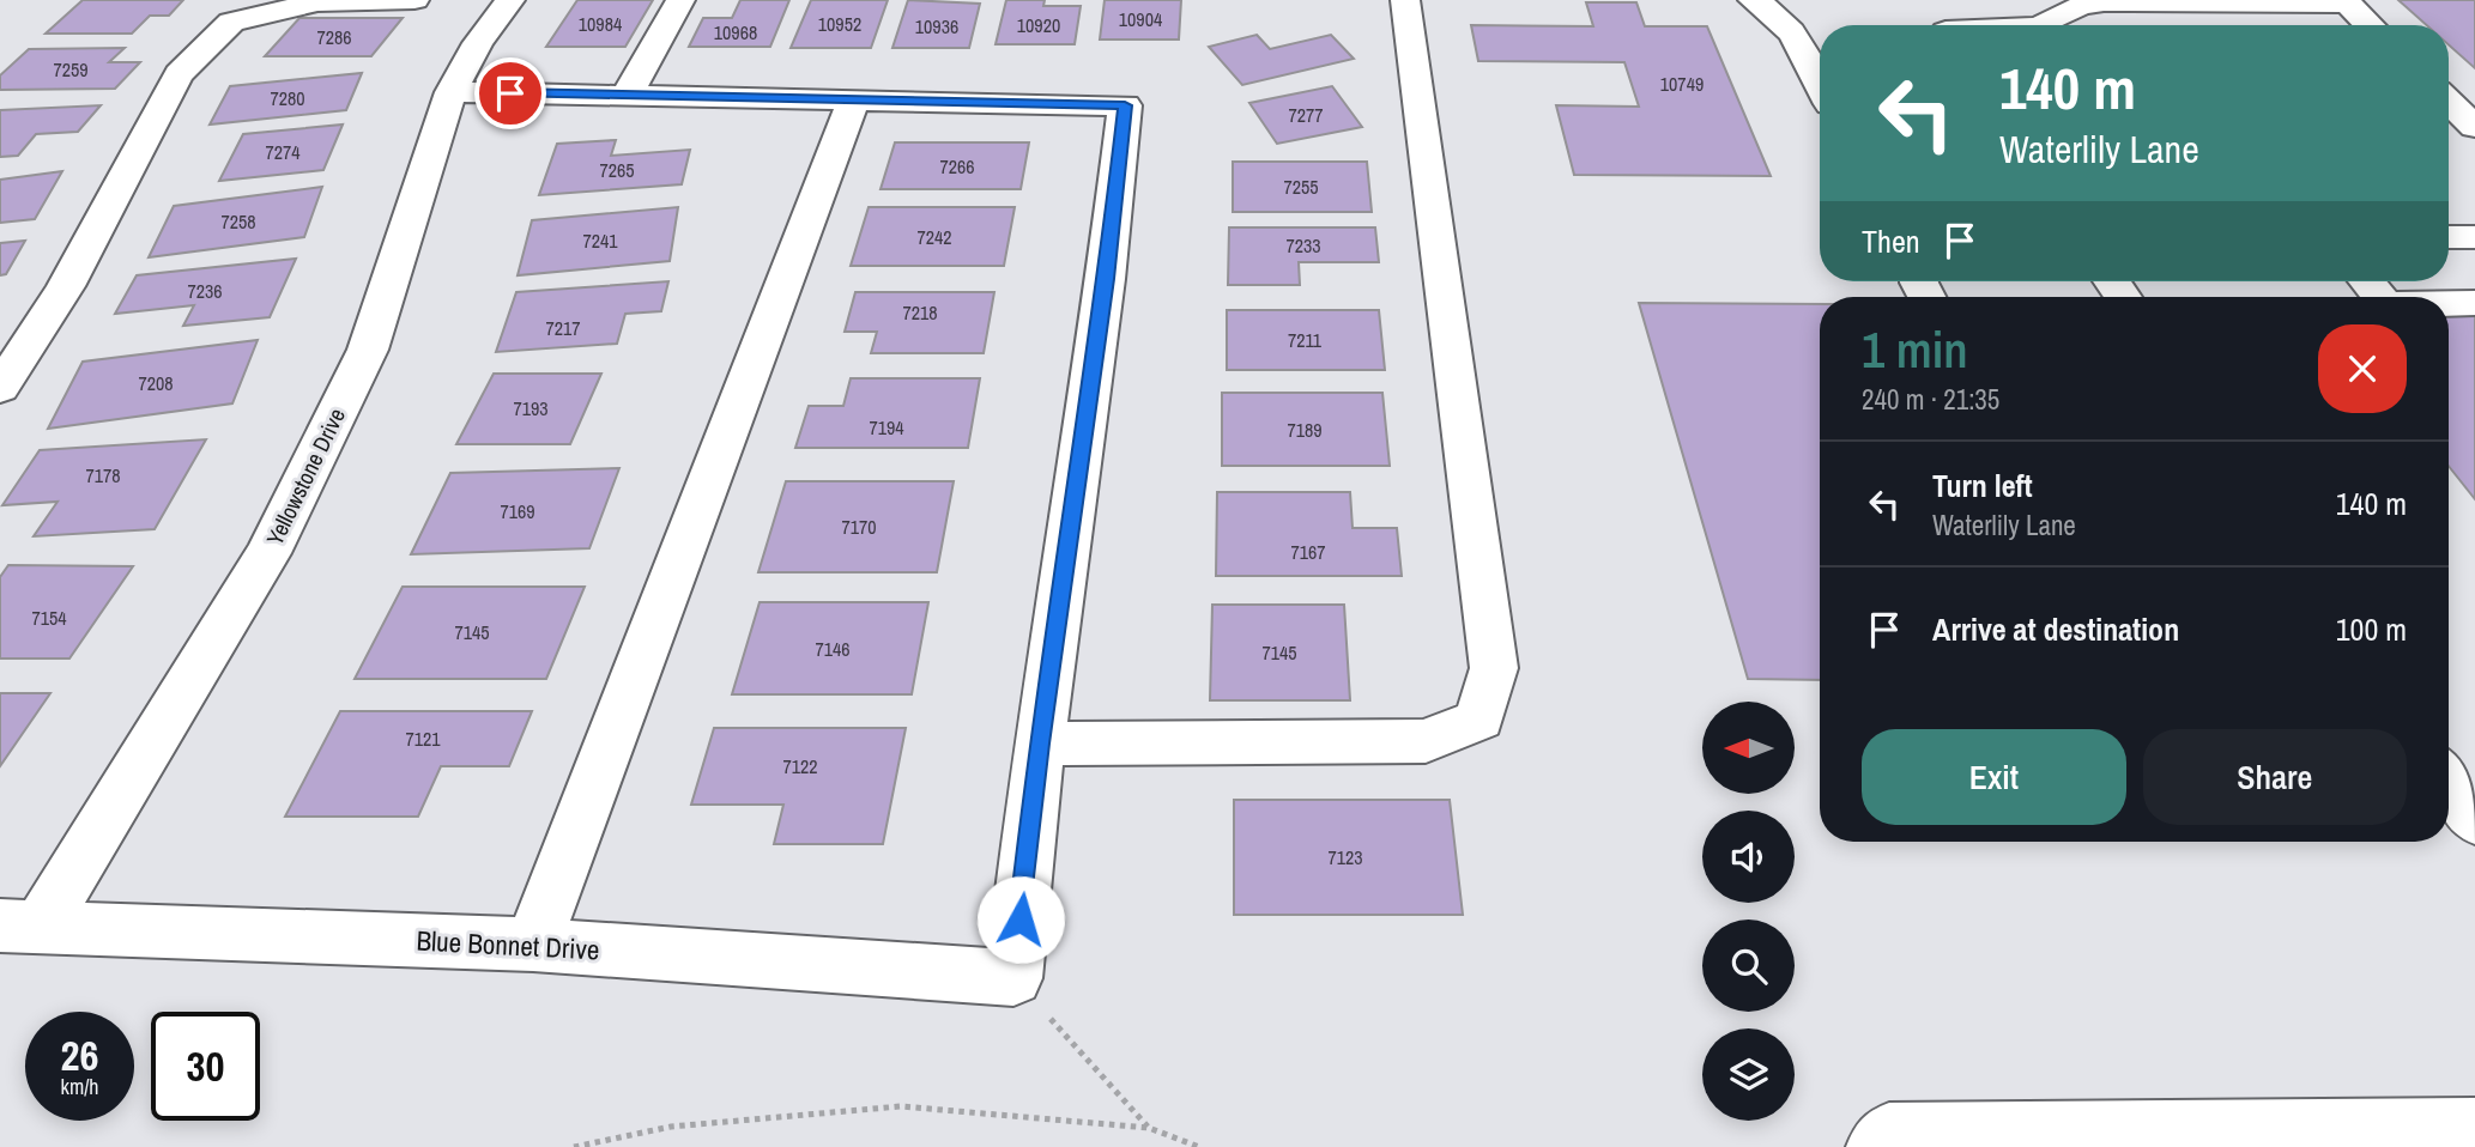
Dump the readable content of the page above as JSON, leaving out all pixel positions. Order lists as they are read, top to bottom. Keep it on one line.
{"streets":{"street":["Yellowstone Drive","Blue Bonnet Drive"]},"crossings":[["Yellowstone Drive","Blue Bonnet Drive"]],"house_numbers":["10904","10984","10952","10920","10936","10968","7286","7259","10749","7280","7277","7274","7266","7265","7255","7258","7242","7241","7233","7236","7218","7217","7211","7208","7193","7194","7189","7178","7169","7170","7167","7154","7145","7146","7145","7121","7122","7123"],"north":"left","page":{"turn":["140 m","Waterlily Lane"],"then":"Then","heading":["1 min","240 m · 21:35"],"list":[{"name":"Turn left","note":"Waterlily Lane","value":"140 m"},{"name":"Arrive at destination","value":"100 m"}],"buttons":["Exit","Share"],"speed":"26 km/h","limit":"30"}}
